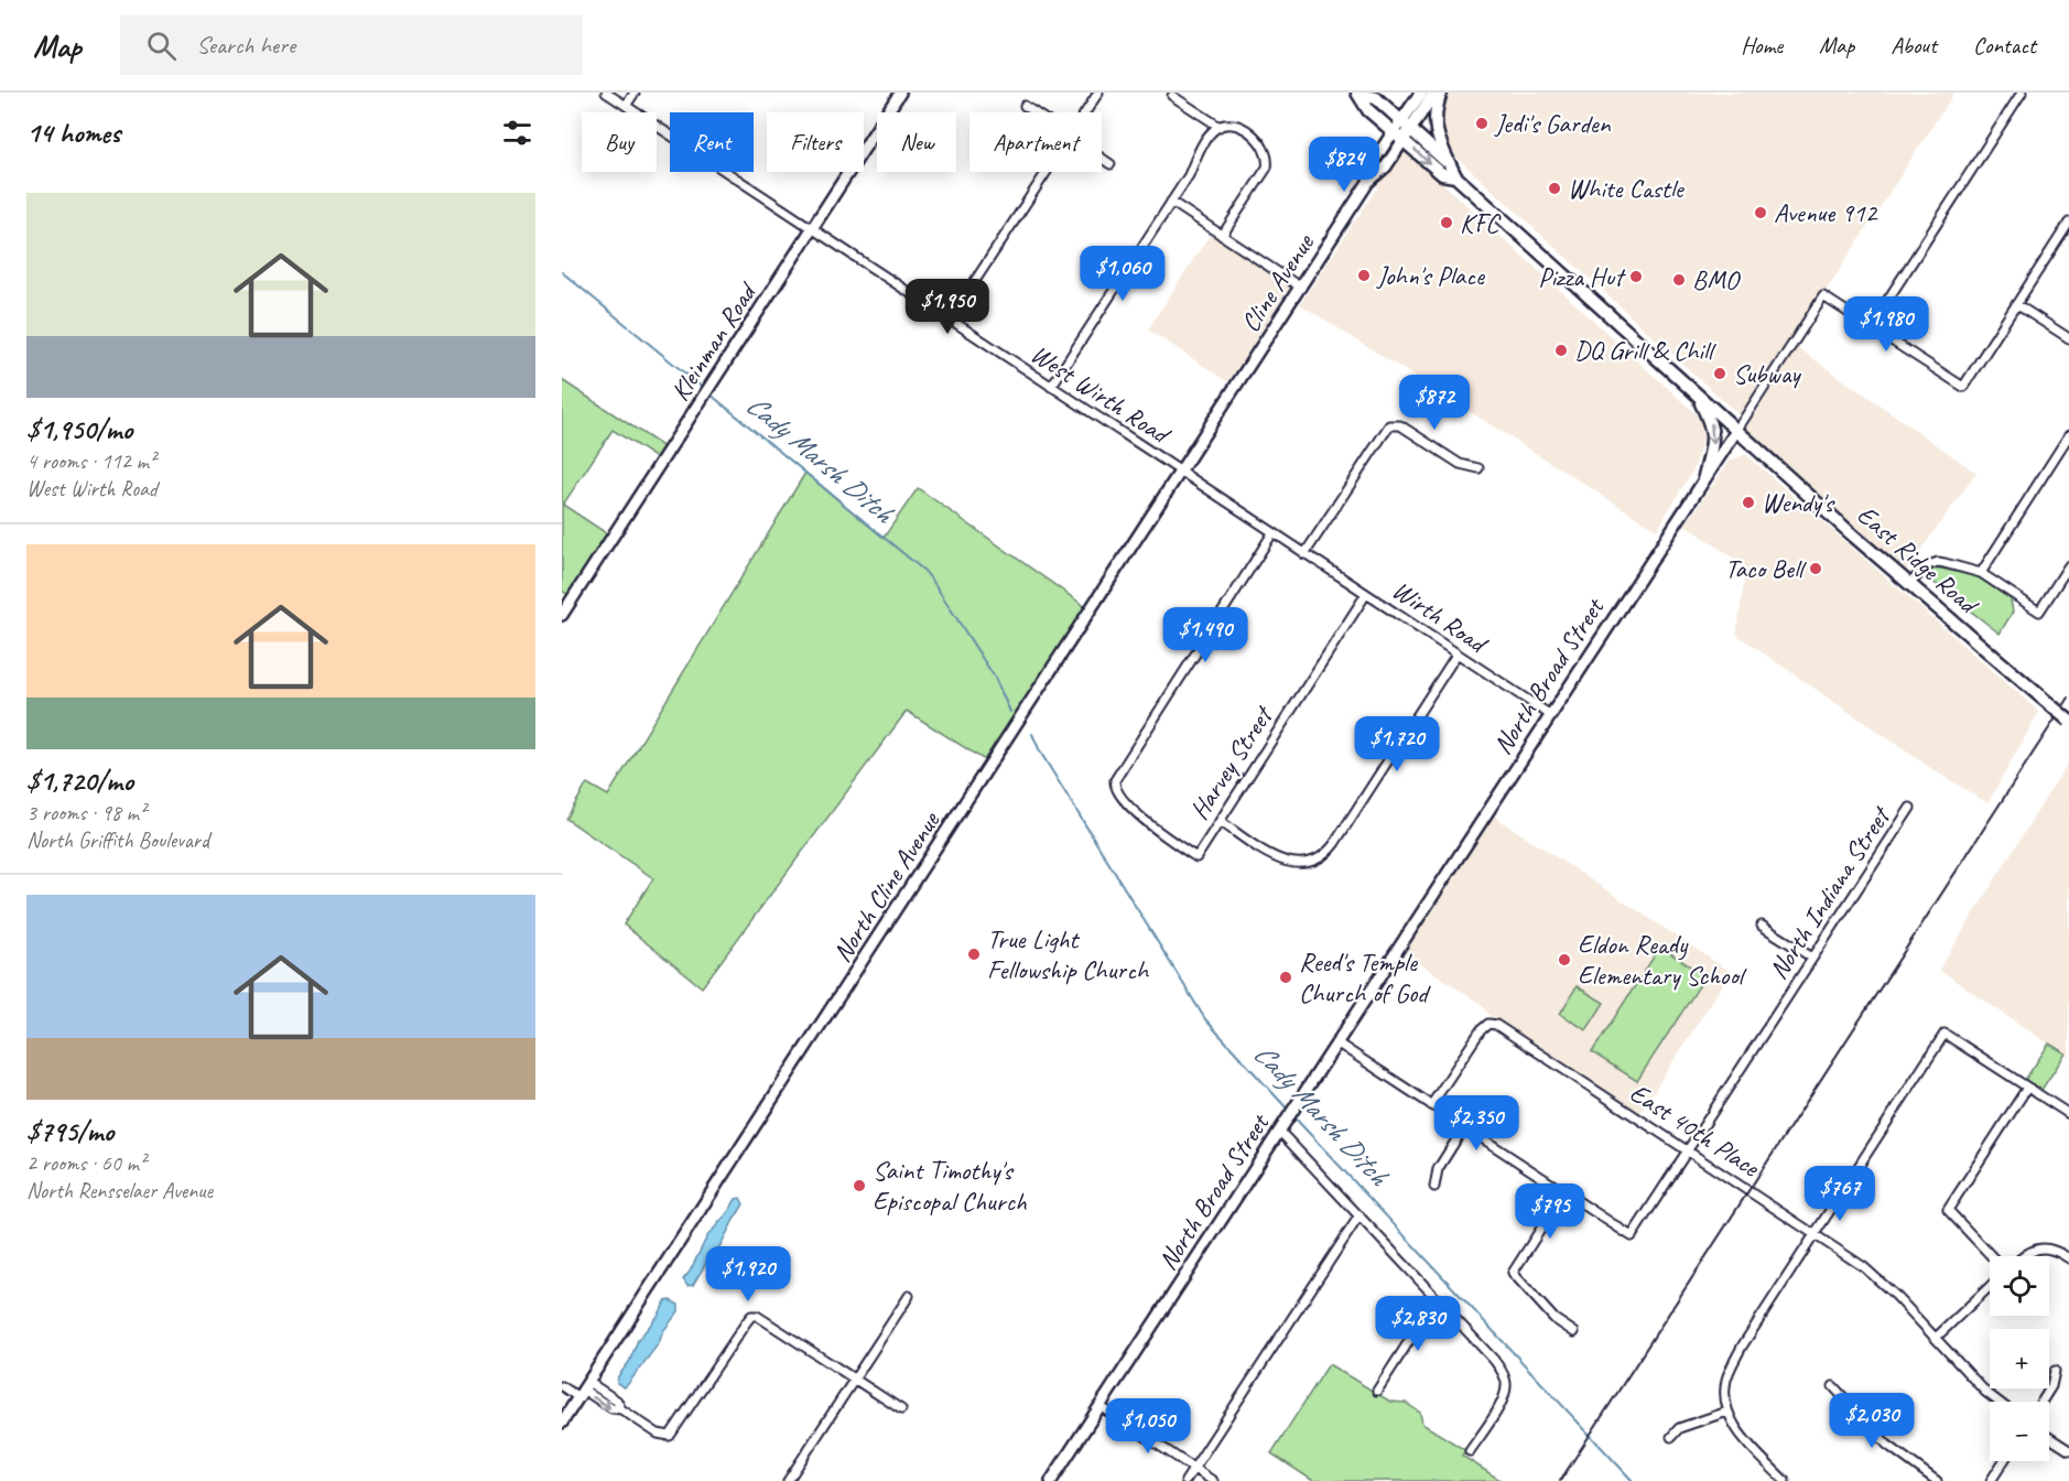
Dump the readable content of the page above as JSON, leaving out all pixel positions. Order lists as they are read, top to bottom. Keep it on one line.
{"streets":{"main road":["Cline Avenue","East Ridge Road"],"street":["Kleinman Road","West Wirth Road","Wirth Road","North Broad Street","Harvey Street","North Cline Avenue","North Indiana Street","East 40th Place"]},"crossings":[["Cline Avenue","North Cline Avenue"],["Kleinman Road","West Wirth Road"],["West Wirth Road","Wirth Road"],["West Wirth Road","Harvey Street"],["West Wirth Road","North Cline Avenue"],["East Ridge Road","North Broad Street"],["Wirth Road","North Broad Street"],["Wirth Road","Harvey Street"],["North Indiana Street","East 40th Place"]],"water":["Cady Marsh Ditch"],"places":["Jedi's Garden","White Castle","Avenue 912","KFC","John's Place","Pizza Hut","BMO","DQ Grill & Chill","Subway","Wendy's","Taco Bell","True Light Fellowship Church","Eldon Ready Elementary School","Reed's Temple Church of God","Saint Timothy's Episcopal Church"],"page":{"header":"Map","search":"Search here","nav":["Home","Map","About","Contact"],"heading":"14 homes","chip":["Buy","Rent","Filters","New","Apartment"],"price":["$824","$1,060","$1,950","$1,980","$872","$1,490","$1,720","$2,350","$767","$795","$1,920","$2,830","$2,030","$1,050"],"list":[{"name":"$1,950/mo","note":"4 rooms · 112 m² · West Wirth Road"},{"name":"$1,720/mo","note":"3 rooms · 98 m² · North Griffith Boulevard"},{"name":"$795/mo","note":"2 rooms · 60 m² · North Rensselaer Avenue"}],"map_buttons":["+","−"]}}
